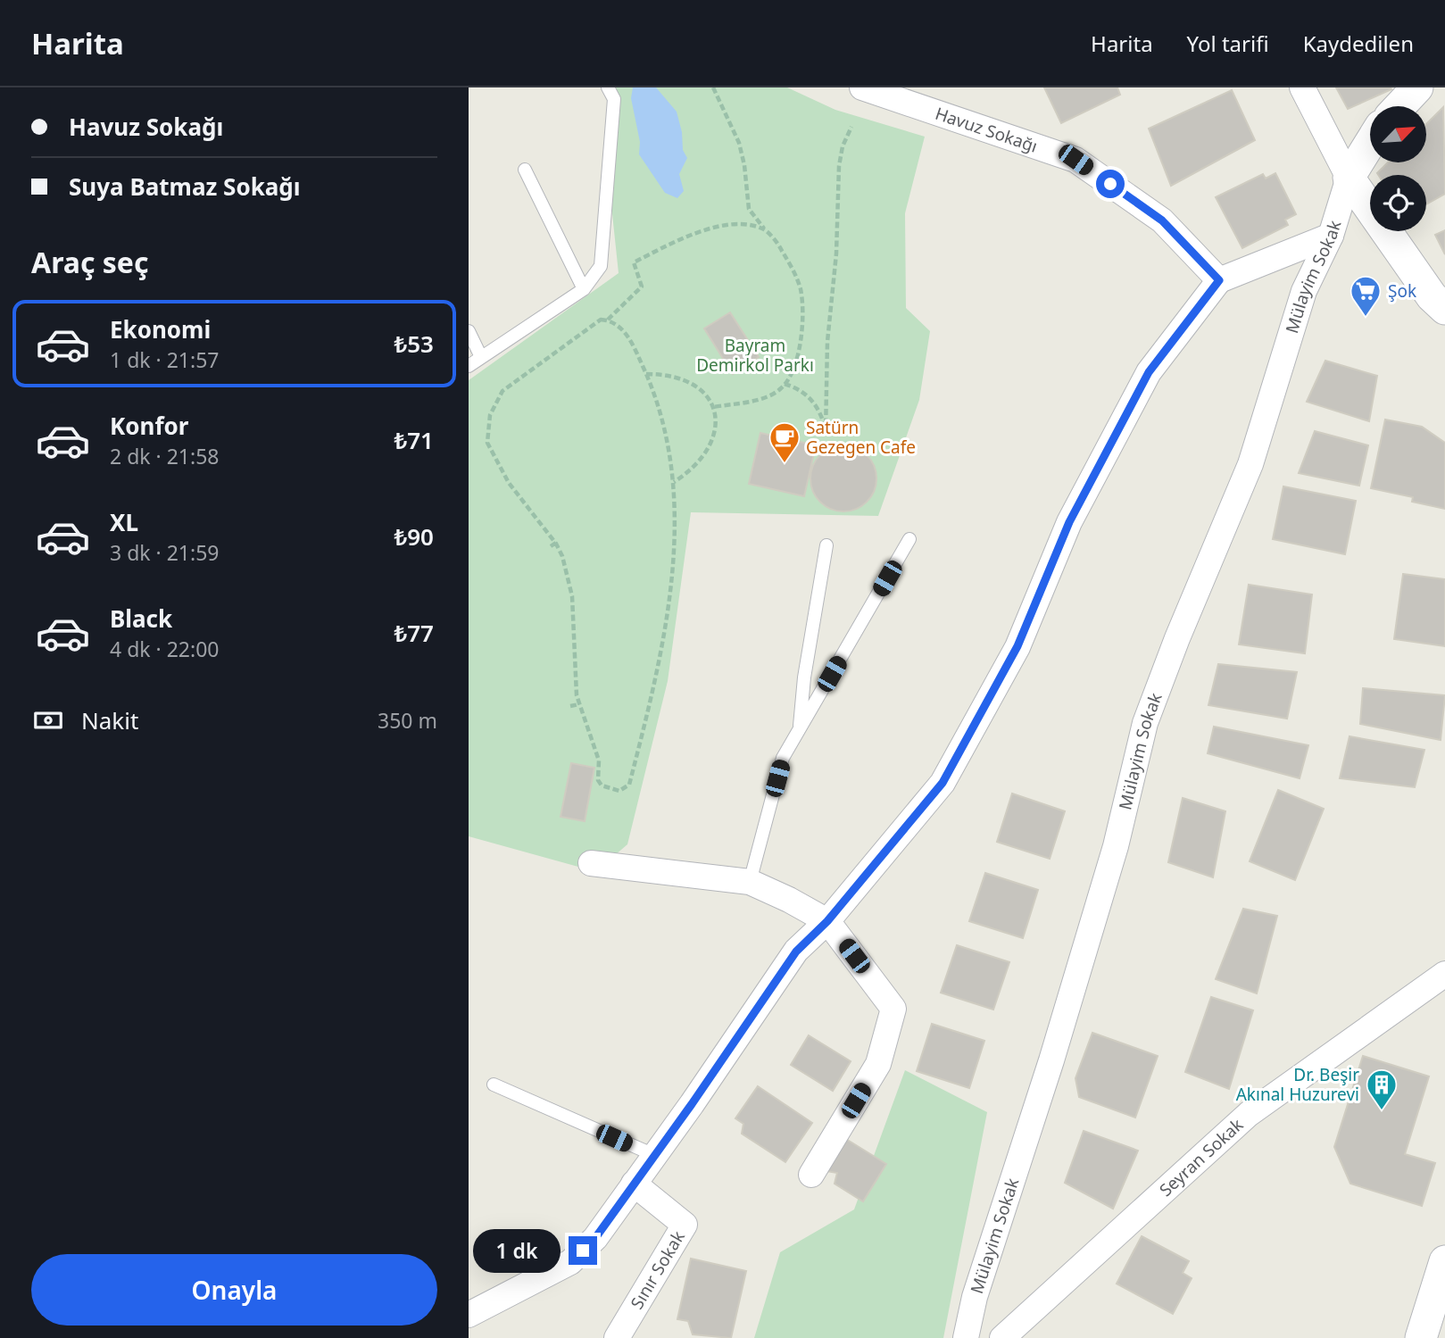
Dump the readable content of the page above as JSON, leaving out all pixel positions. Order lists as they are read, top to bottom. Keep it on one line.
{"streets":{"street":["Havuz Sokağı","Mülayim Sokak","Seyran Sokak","Sınır Sokak"]},"parks":["Bayram Demirkol Parkı"],"places":{"supermarket":["Şok"],"cafe":["Satürn Gezegen Cafe"],"building":["Dr. Beşir Akınal Huzurevi"]},"north":"top right","page":{"header":"Harita","nav":["Harita","Yol tarifi","Kaydedilen"],"banner":["Havuz Sokağı","Suya Batmaz Sokağı"],"heading":"Araç seç","list":[{"name":"Ekonomi","note":"1 dk · 21:57","value":"₺53"},{"name":"Konfor","note":"2 dk · 21:58","value":"₺71"},{"name":"XL","note":"3 dk · 21:59","value":"₺90"},{"name":"Black","note":"4 dk · 22:00","value":"₺77"}],"pay":["Nakit","350 m"],"bubble":"1 dk","buttons":"Onayla"}}
